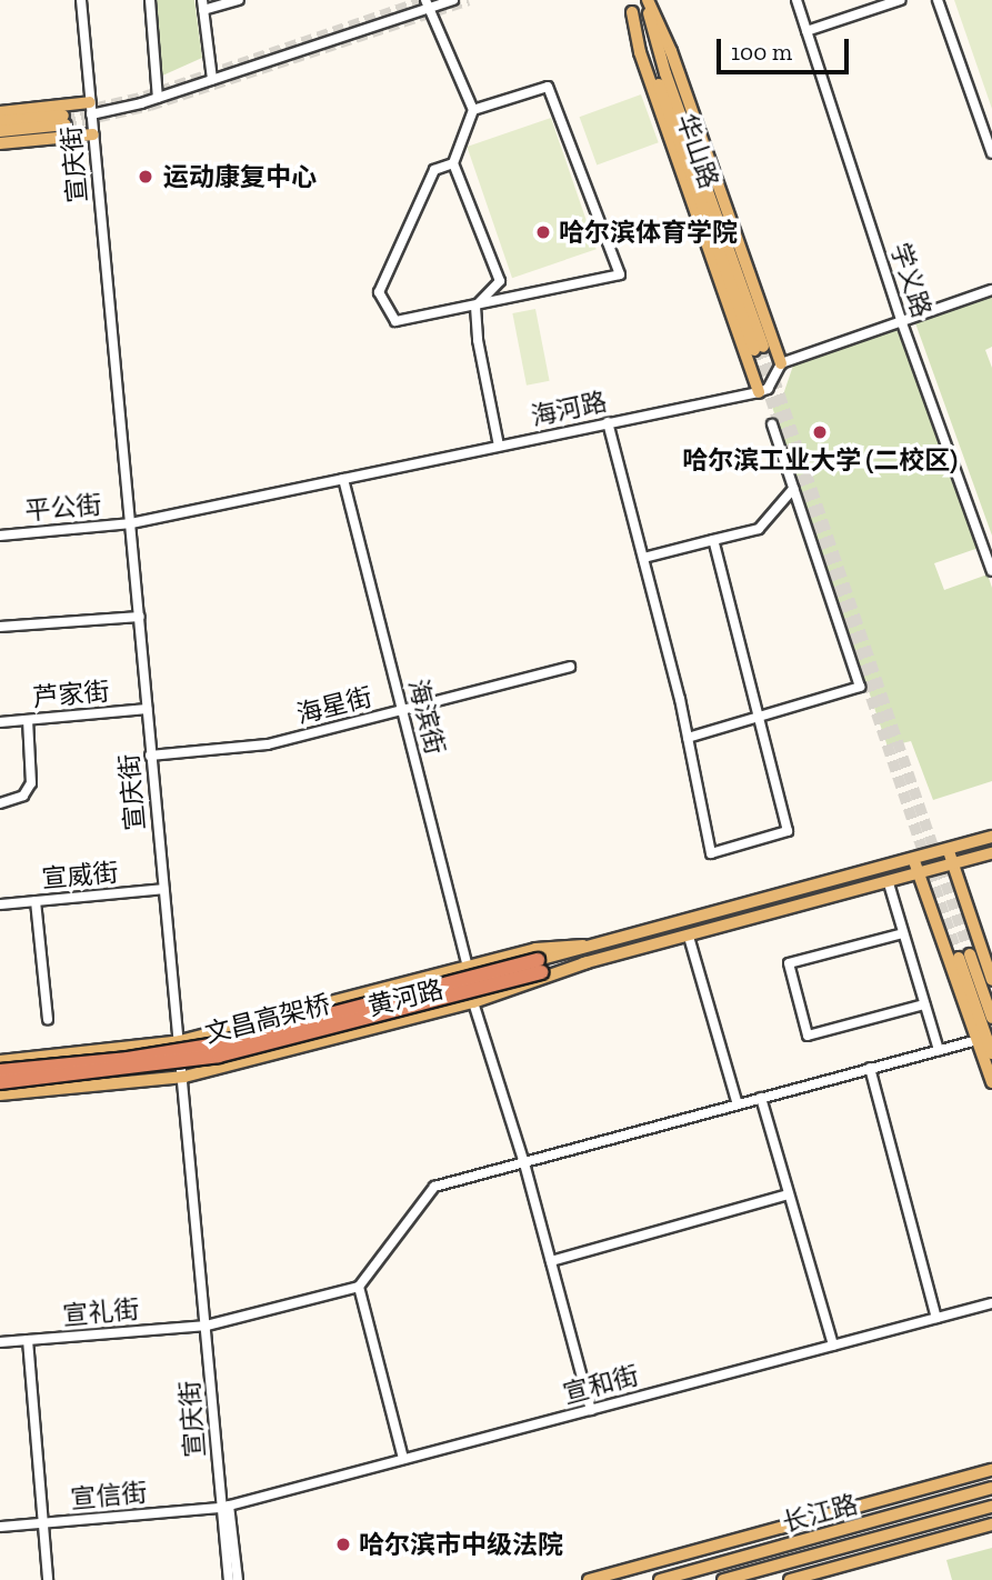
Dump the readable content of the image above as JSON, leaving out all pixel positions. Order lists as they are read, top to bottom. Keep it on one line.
{"streets":{"highway":["文昌高架桥"],"main road":["华山路","黄河路","长江路"],"street":["宣庆街","学义路","海河路","平公街","芦家街","海星街","海滨街","宣威街","宣礼街","宣和街","宣信街"]},"crossings":[["华山路","海河路"],["宣庆街","海河路"],["宣庆街","平公街"],["宣庆街","芦家街"],["宣庆街","海星街"],["宣庆街","宣威街"],["宣庆街","黄河路"],["宣庆街","宣礼街"],["宣庆街","宣和街"],["宣庆街","宣信街"],["海河路","平公街"],["海河路","海滨街"],["海星街","海滨街"],["海滨街","黄河路"],["黄河路","文昌高架桥"],["宣和街","宣信街"]],"places":["运动康复中心","哈尔滨体育学院","哈尔滨工业大学 (二校区)","哈尔滨市中级法院"],"scale_bar":"100 m"}
